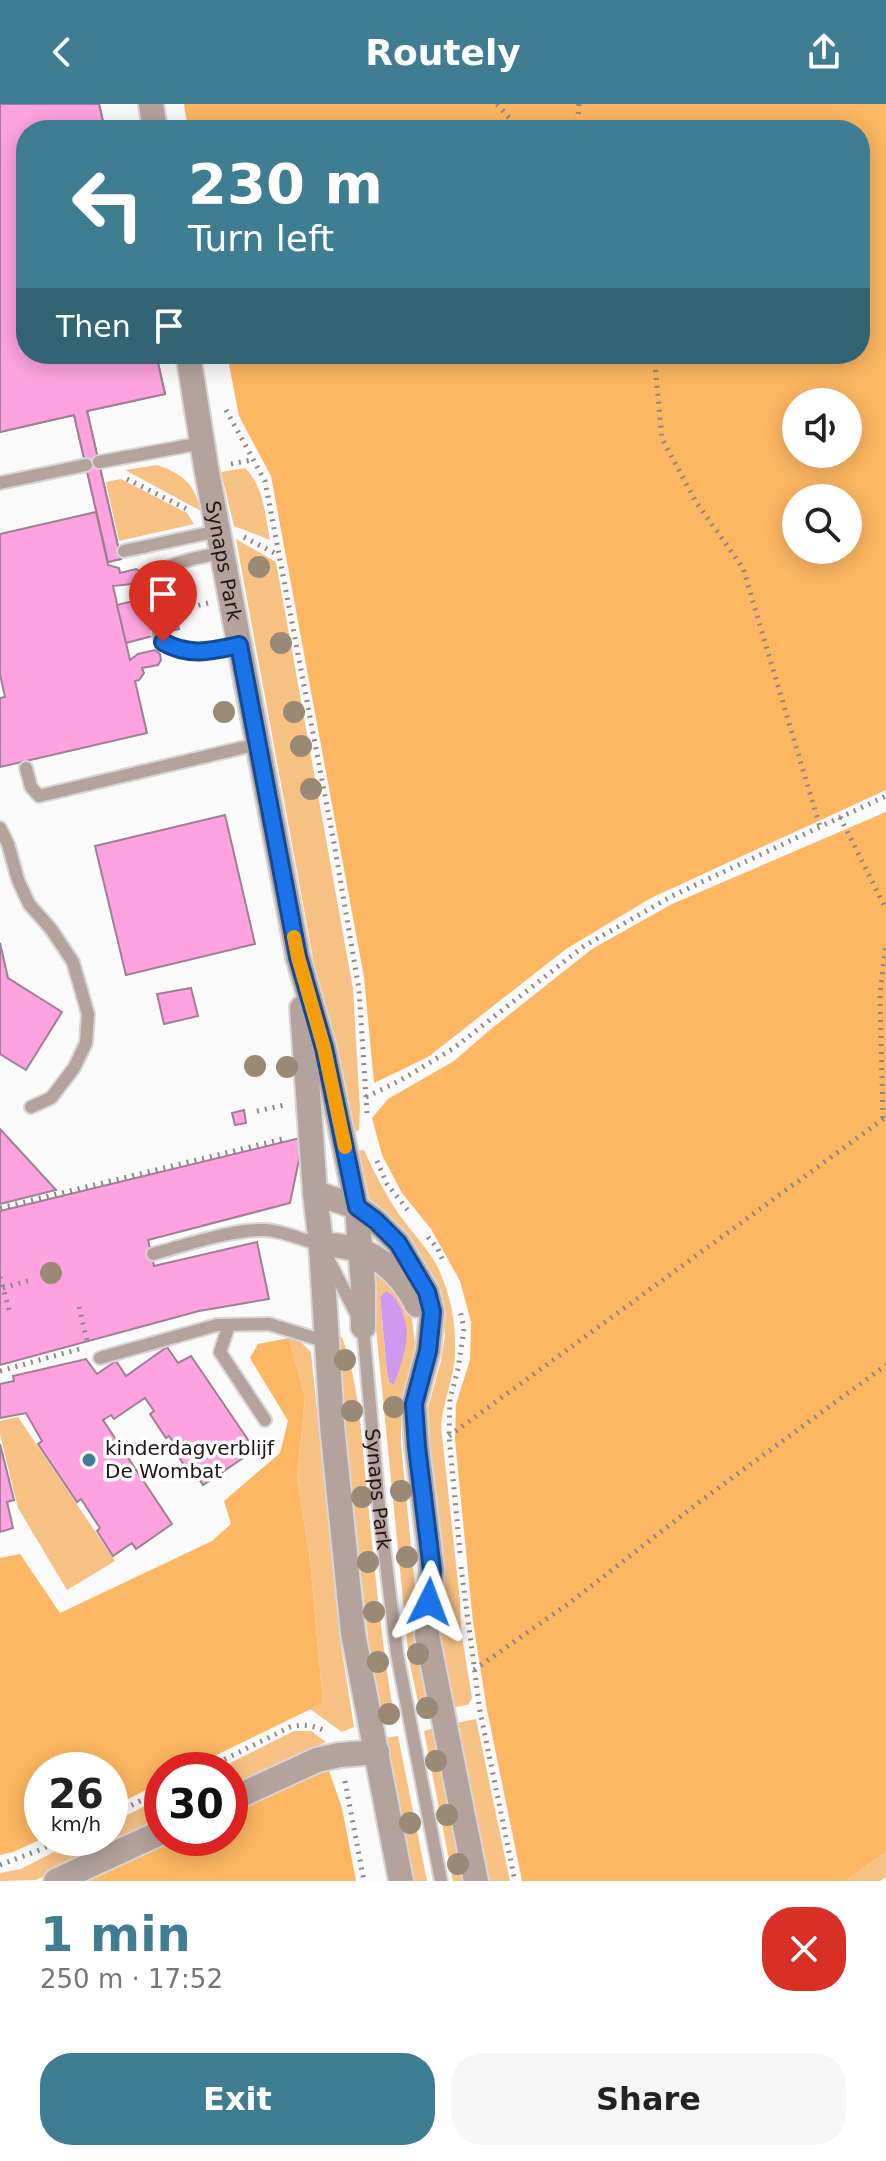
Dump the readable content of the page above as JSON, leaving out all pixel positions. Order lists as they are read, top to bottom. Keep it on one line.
{"streets":{"street":["Synaps Park"]},"places":["kinderdagverblijf De Wombat"],"page":{"header":"Routely","turn":["230 m","Turn left"],"then":"Then","speed":"26 km/h","limit":"30","heading":["1 min","250 m · 17:52"],"buttons":["Exit","Share"]}}
